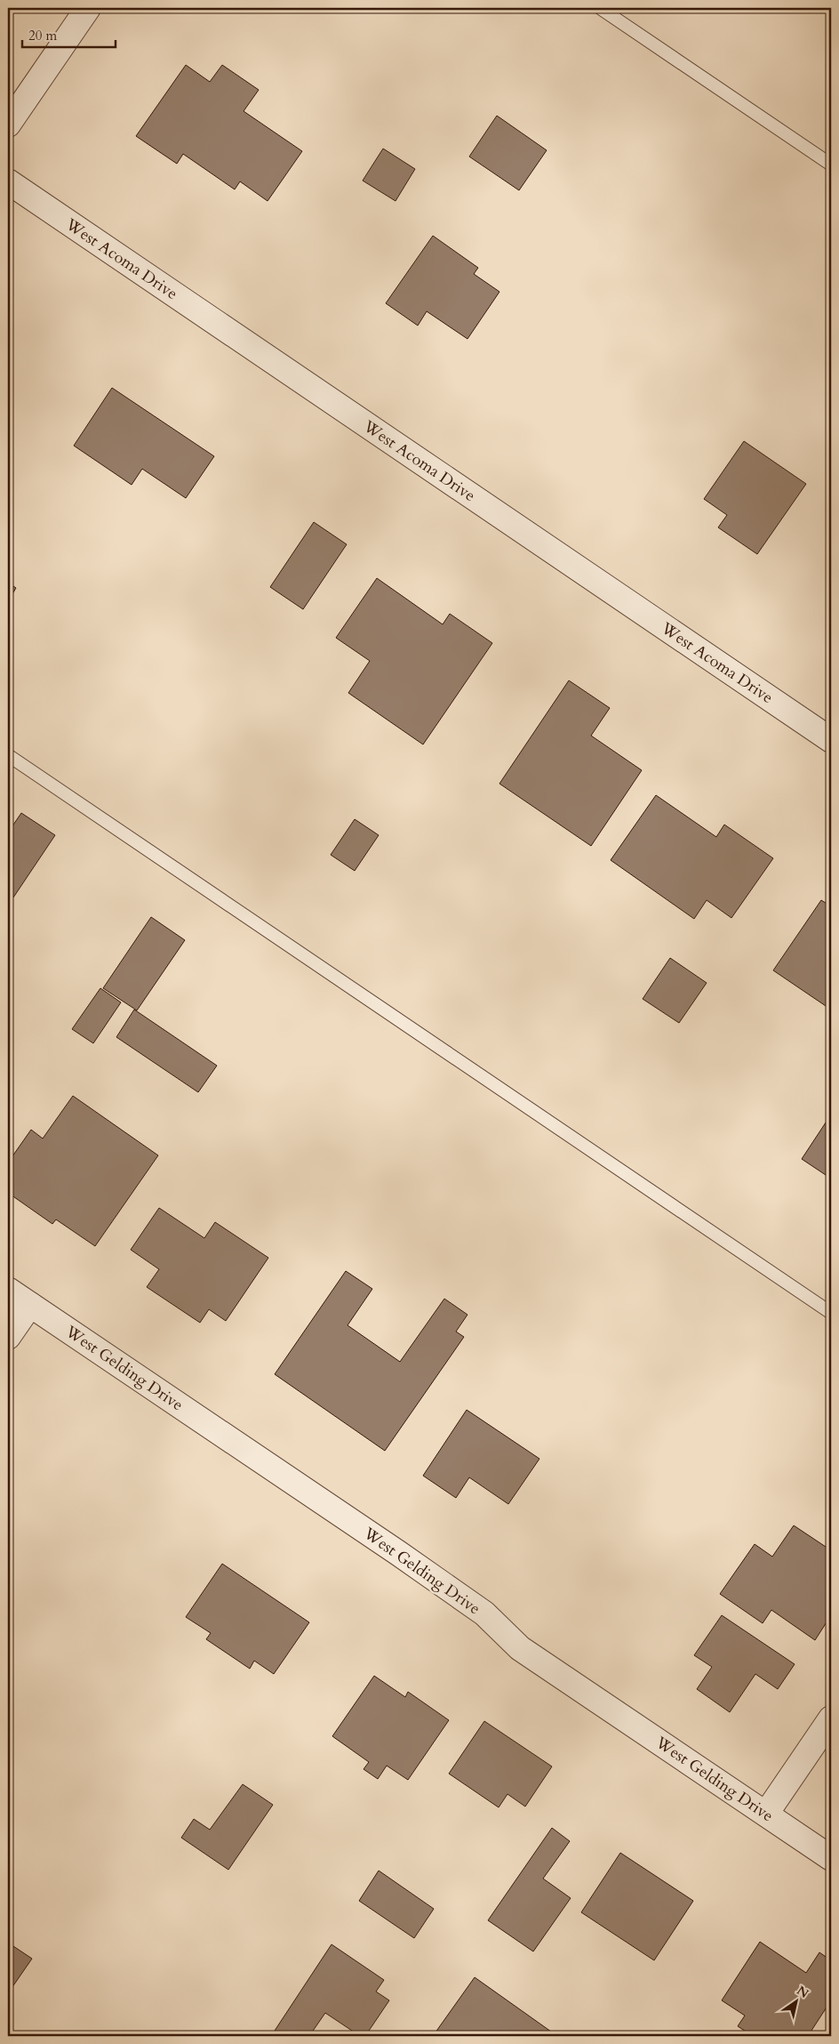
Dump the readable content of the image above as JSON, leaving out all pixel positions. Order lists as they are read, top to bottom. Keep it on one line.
{"streets":{"street":["West Acoma Drive","West Gelding Drive"]},"scale_bar":"20 m","north":"top right"}
